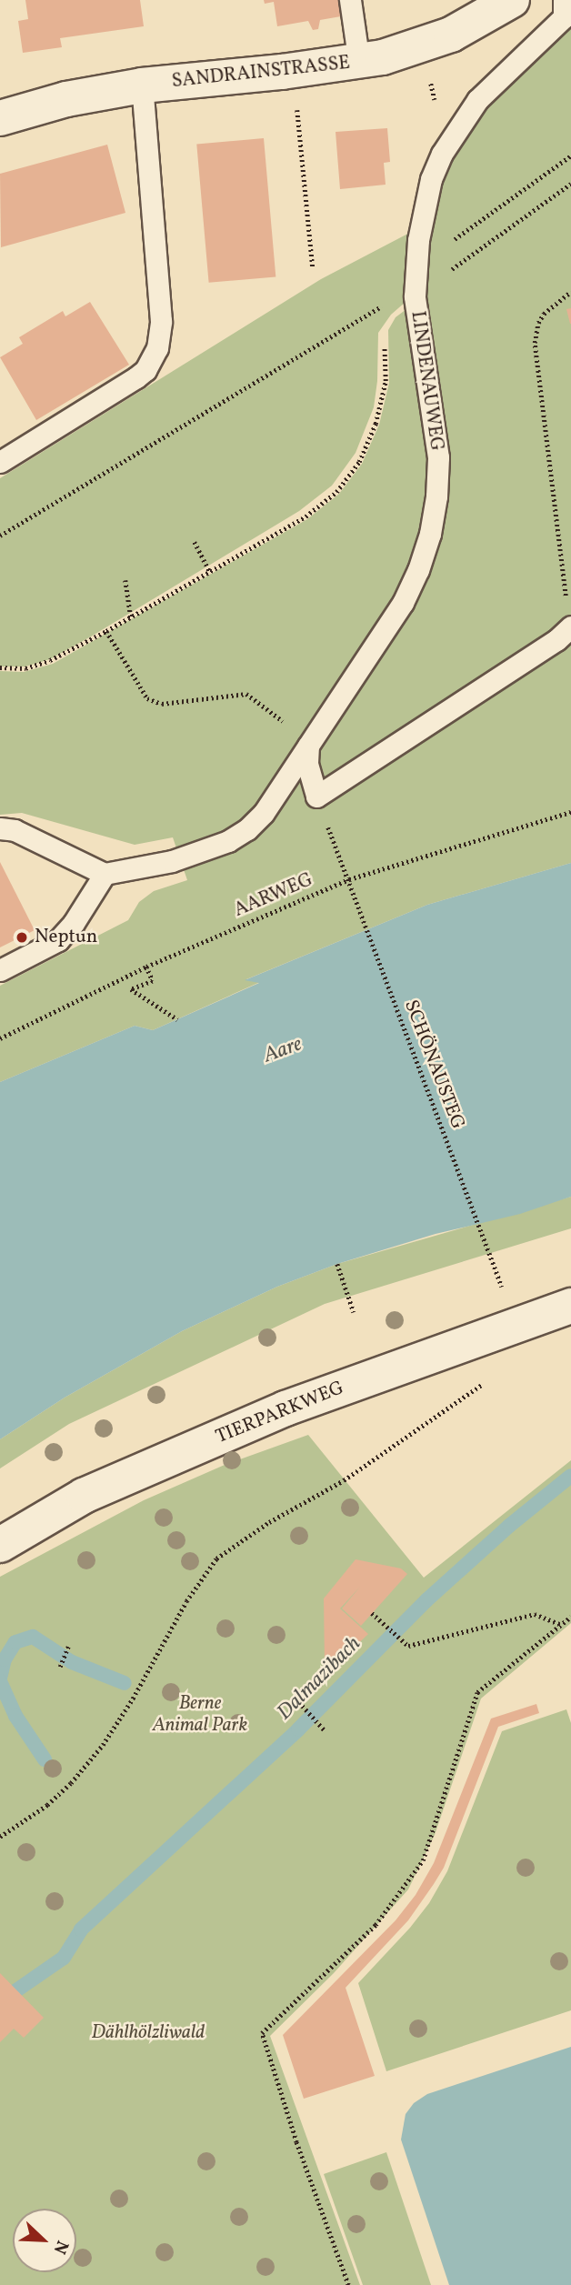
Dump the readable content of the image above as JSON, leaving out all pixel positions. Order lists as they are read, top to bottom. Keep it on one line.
{"streets":{"street":["SANDRAINSTRASSE","TIERPARKWEG"],"lane":["LINDENAUWEG"],"path":["AARWEG","SCHÖNAUSTEG"]},"crossings":[["AARWEG","SCHÖNAUSTEG"]],"water":["Aare","Dalmazibach"],"parks":["Berne Animal Park","Dählhölzliwald"],"places":["Neptun"],"north":"bottom right"}
